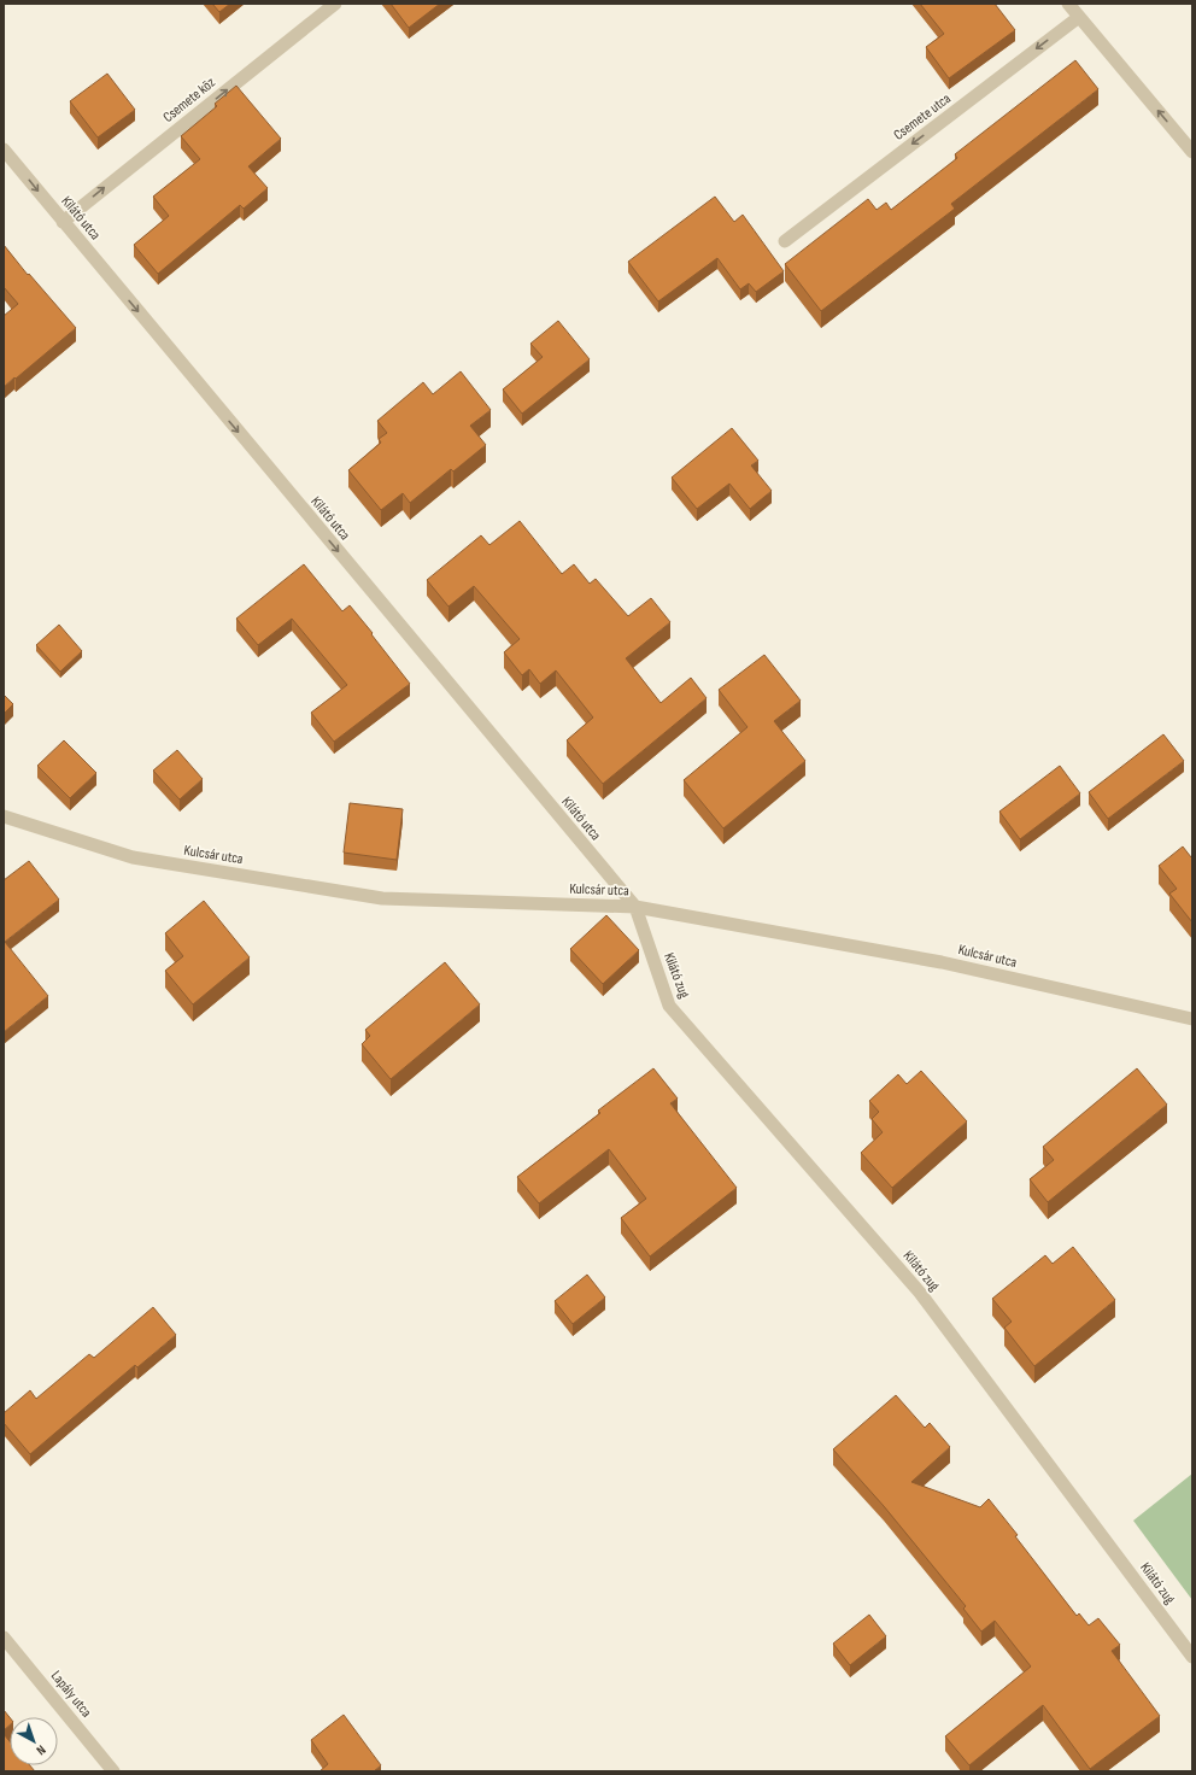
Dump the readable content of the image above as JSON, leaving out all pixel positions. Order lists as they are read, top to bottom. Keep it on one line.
{"streets":{"street":["Csemete köz","Csemete utca","Kilátó utca","Kulcsár utca","Kilátó zug","Lapály utca"]},"crossings":[["Csemete köz","Kilátó utca"],["Kilátó utca","Kulcsár utca"],["Kilátó utca","Kilátó zug"],["Kulcsár utca","Kilátó zug"]],"one_way":["Csemete köz","Csemete utca","Kilátó utca"],"north":"bottom right"}
